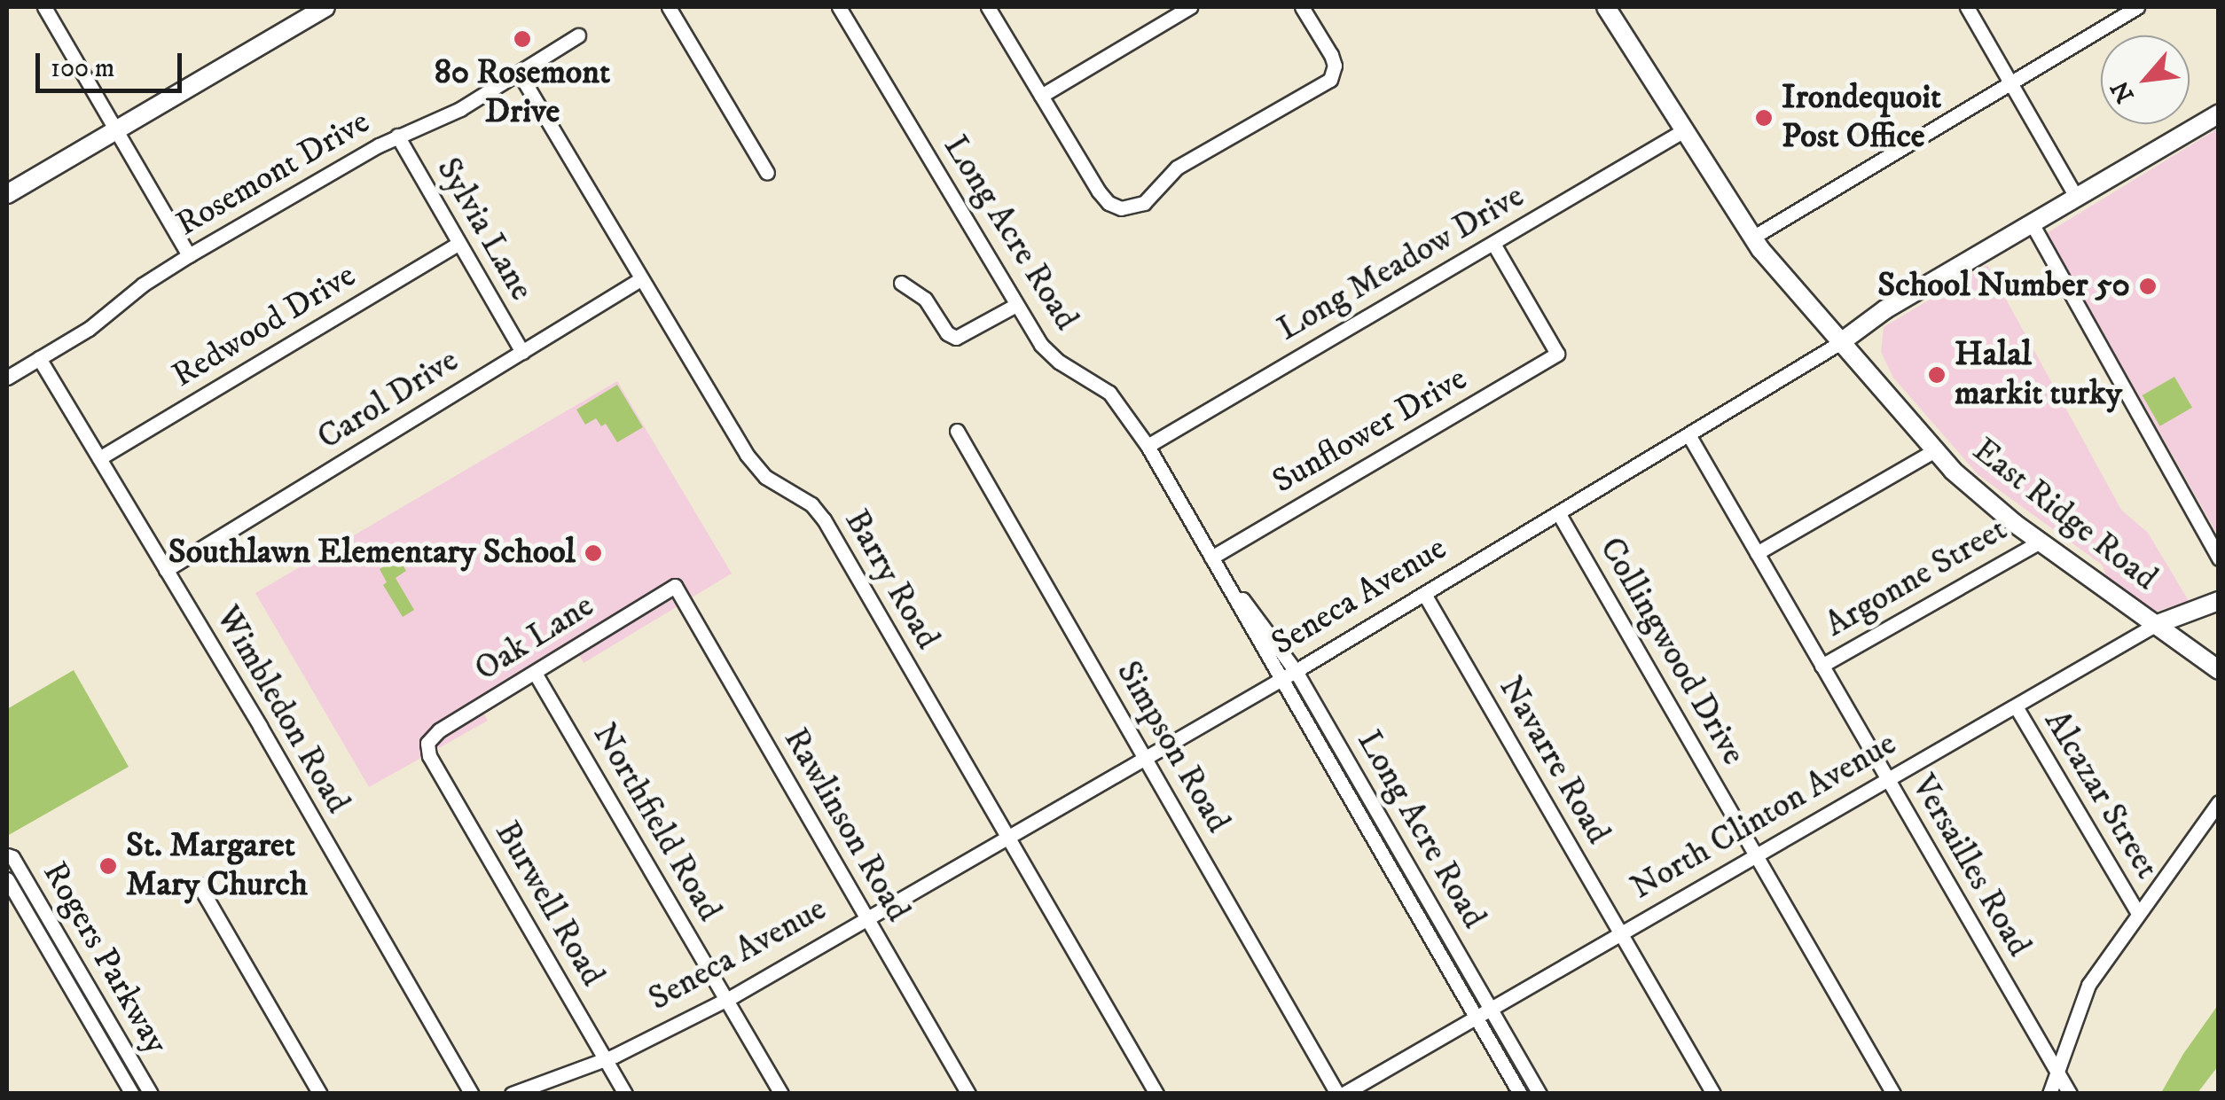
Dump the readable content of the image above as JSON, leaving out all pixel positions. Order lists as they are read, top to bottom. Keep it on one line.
{"streets":{"main road":["East Ridge Road","Seneca Avenue","North Clinton Avenue"],"street":["Rosemont Drive","Sylvia Lane","Long Acre Road","Long Meadow Drive","Redwood Drive","Carol Drive","Sunflower Drive","Argonne Street","Barry Road","Oak Lane","Collingwood Drive","Wimbledon Road","Simpson Road","Navarre Road","Alcazar Street","Northfield Road","Rawlinson Road","Versailles Road","Burwell Road","Rogers Parkway"]},"crossings":[["Rosemont Drive","Sylvia Lane"],["Rosemont Drive","Barry Road"],["Rosemont Drive","Wimbledon Road"],["Sylvia Lane","Redwood Drive"],["Sylvia Lane","Carol Drive"],["Long Acre Road","Long Meadow Drive"],["Long Acre Road","Sunflower Drive"],["Long Acre Road","Seneca Avenue"],["Long Acre Road","North Clinton Avenue"],["Long Meadow Drive","Sunflower Drive"],["Long Meadow Drive","East Ridge Road"],["Redwood Drive","Wimbledon Road"],["Carol Drive","Barry Road"],["Carol Drive","Wimbledon Road"],["East Ridge Road","Argonne Street"],["East Ridge Road","Seneca Avenue"],["East Ridge Road","North Clinton Avenue"],["Argonne Street","Versailles Road"],["Barry Road","Seneca Avenue"],["Seneca Avenue","Collingwood Drive"],["Seneca Avenue","Simpson Road"],["Seneca Avenue","Navarre Road"],["Seneca Avenue","Northfield Road"],["Seneca Avenue","Rawlinson Road"],["Seneca Avenue","Versailles Road"],["Seneca Avenue","Burwell Road"],["Oak Lane","Northfield Road"],["Oak Lane","Rawlinson Road"],["Oak Lane","Burwell Road"],["Collingwood Drive","North Clinton Avenue"],["Simpson Road","North Clinton Avenue"],["Navarre Road","North Clinton Avenue"],["Alcazar Street","North Clinton Avenue"],["North Clinton Avenue","Versailles Road"]],"places":["80 Rosemont Drive","Irondequoit Post Office","School Number 50","Halal markit turky","Southlawn Elementary School","St. Margaret Mary Church"],"scale_bar":"100 m","north":"bottom left"}
